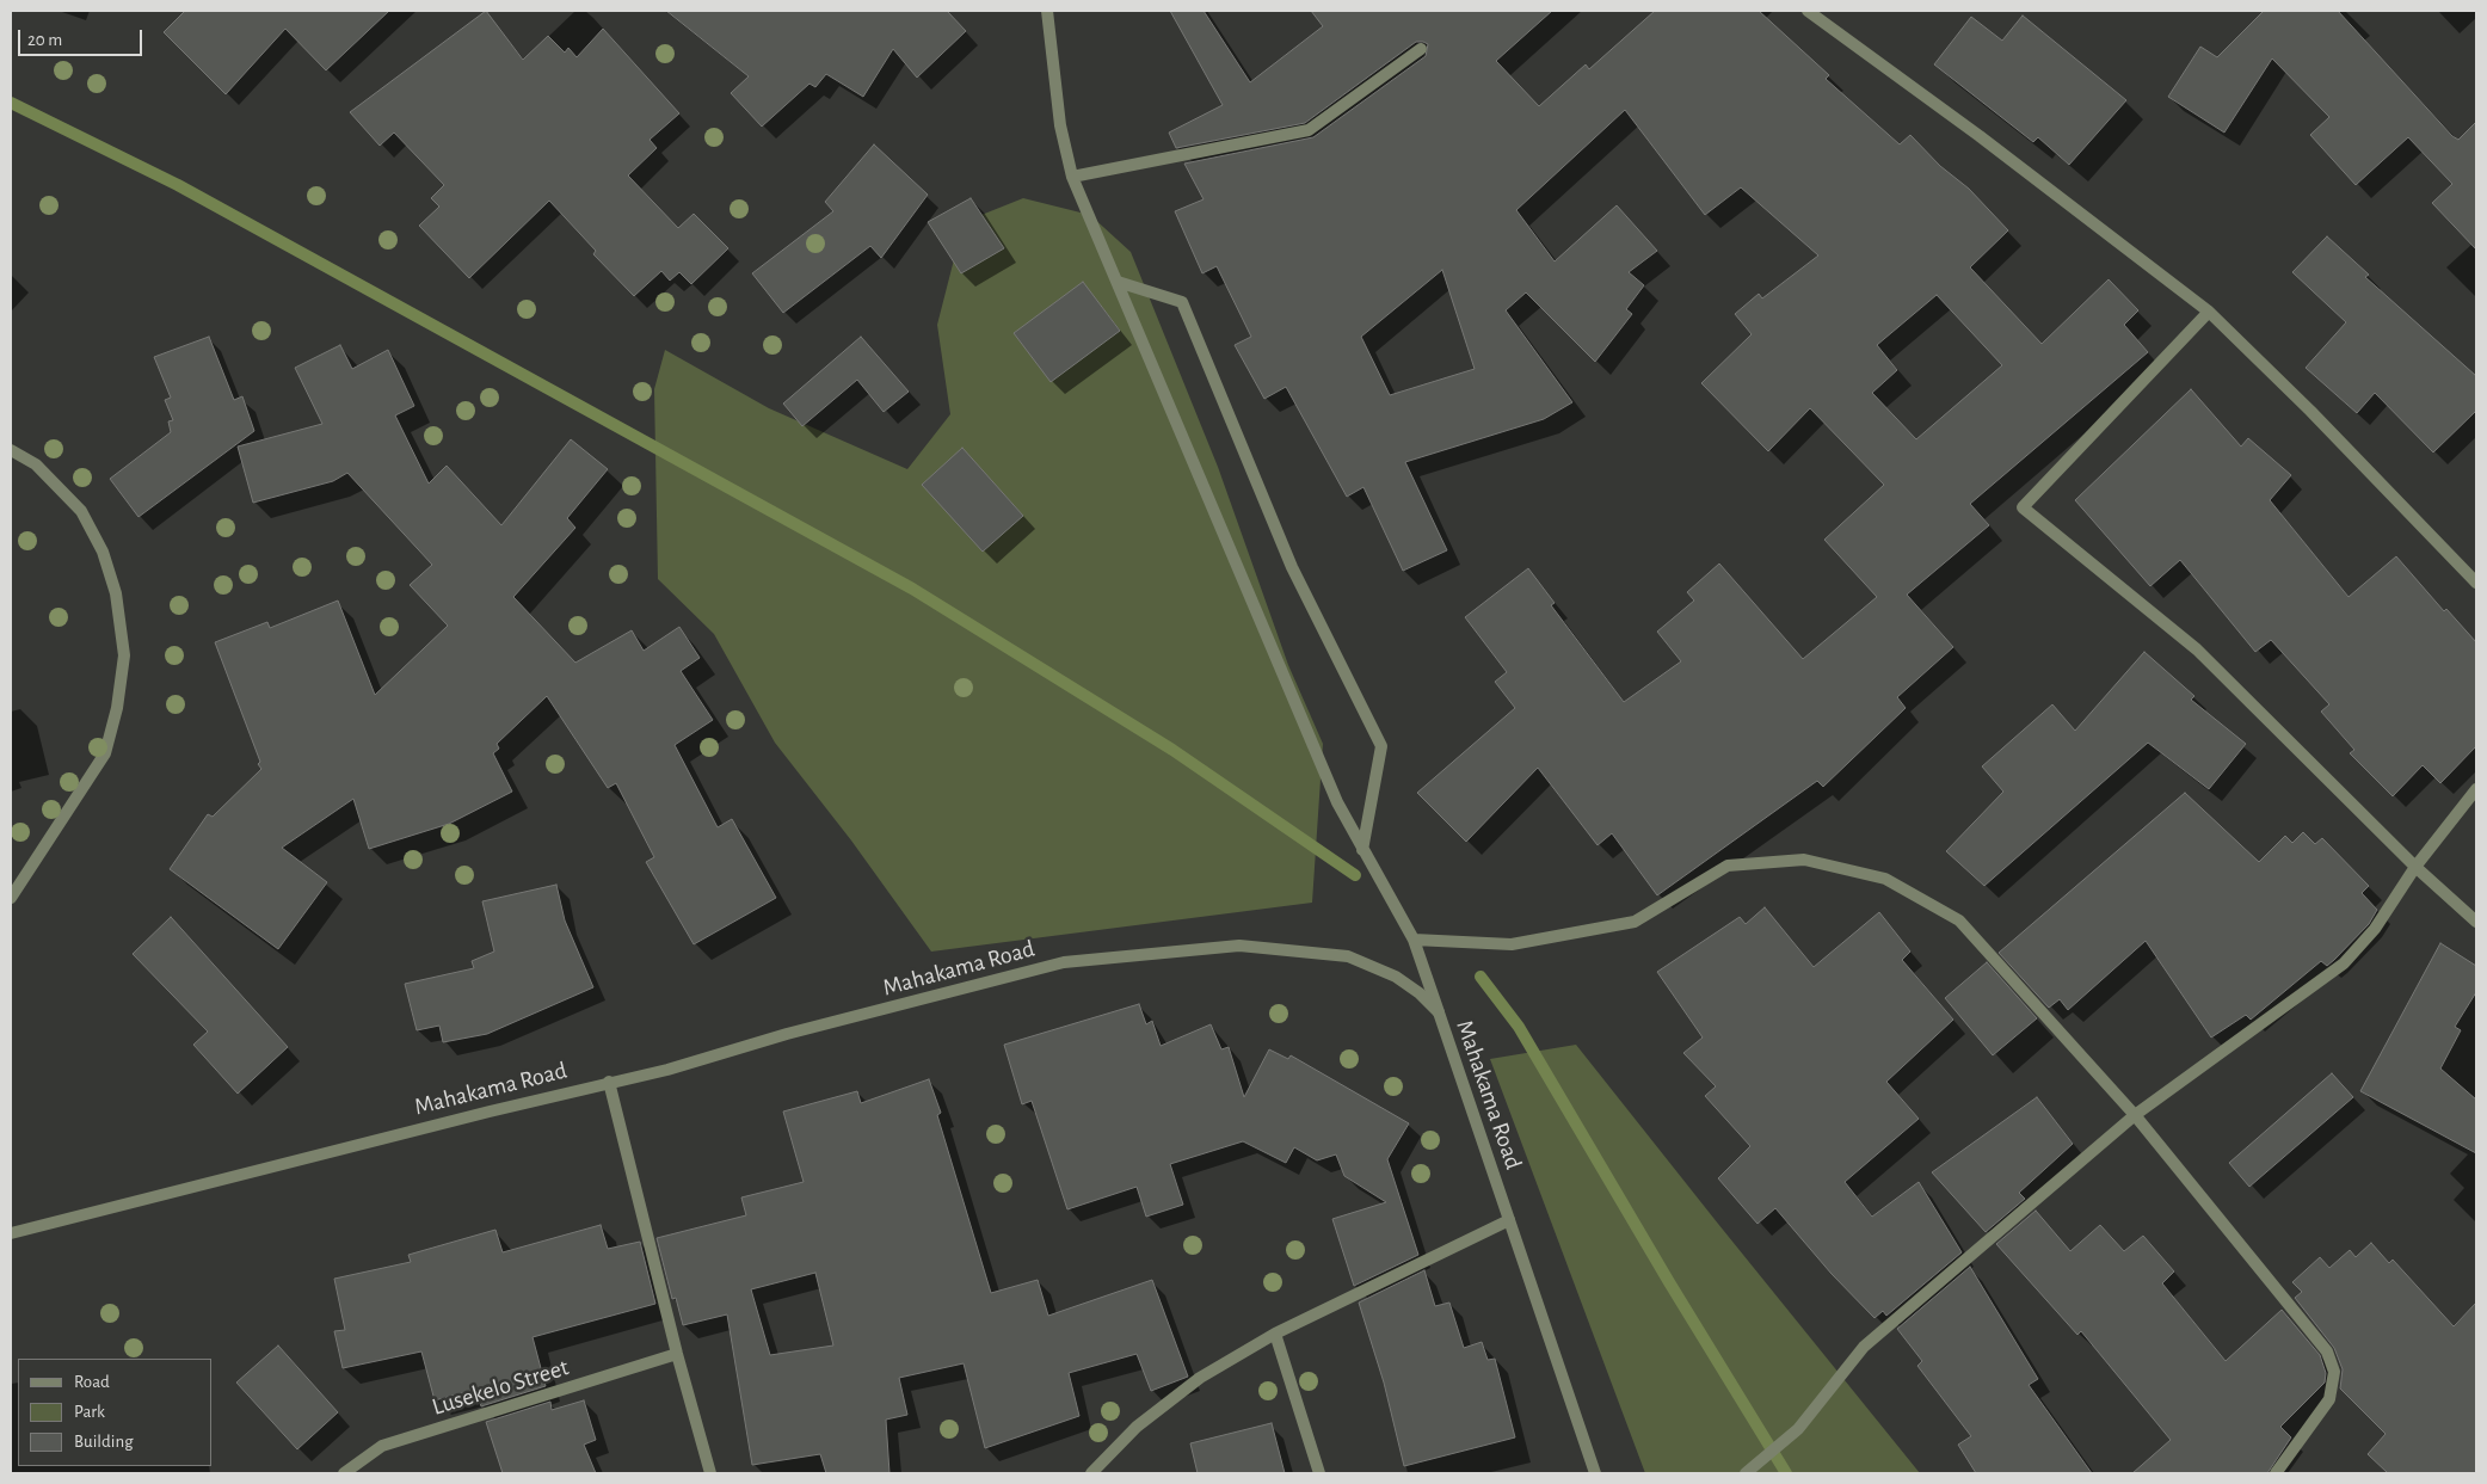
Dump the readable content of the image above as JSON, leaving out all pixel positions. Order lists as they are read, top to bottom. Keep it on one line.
{"streets":{"street":["Mahakama Road","Lusekelo Street"]},"legend":["Road","Park","Building"],"scale_bar":"20 m"}
